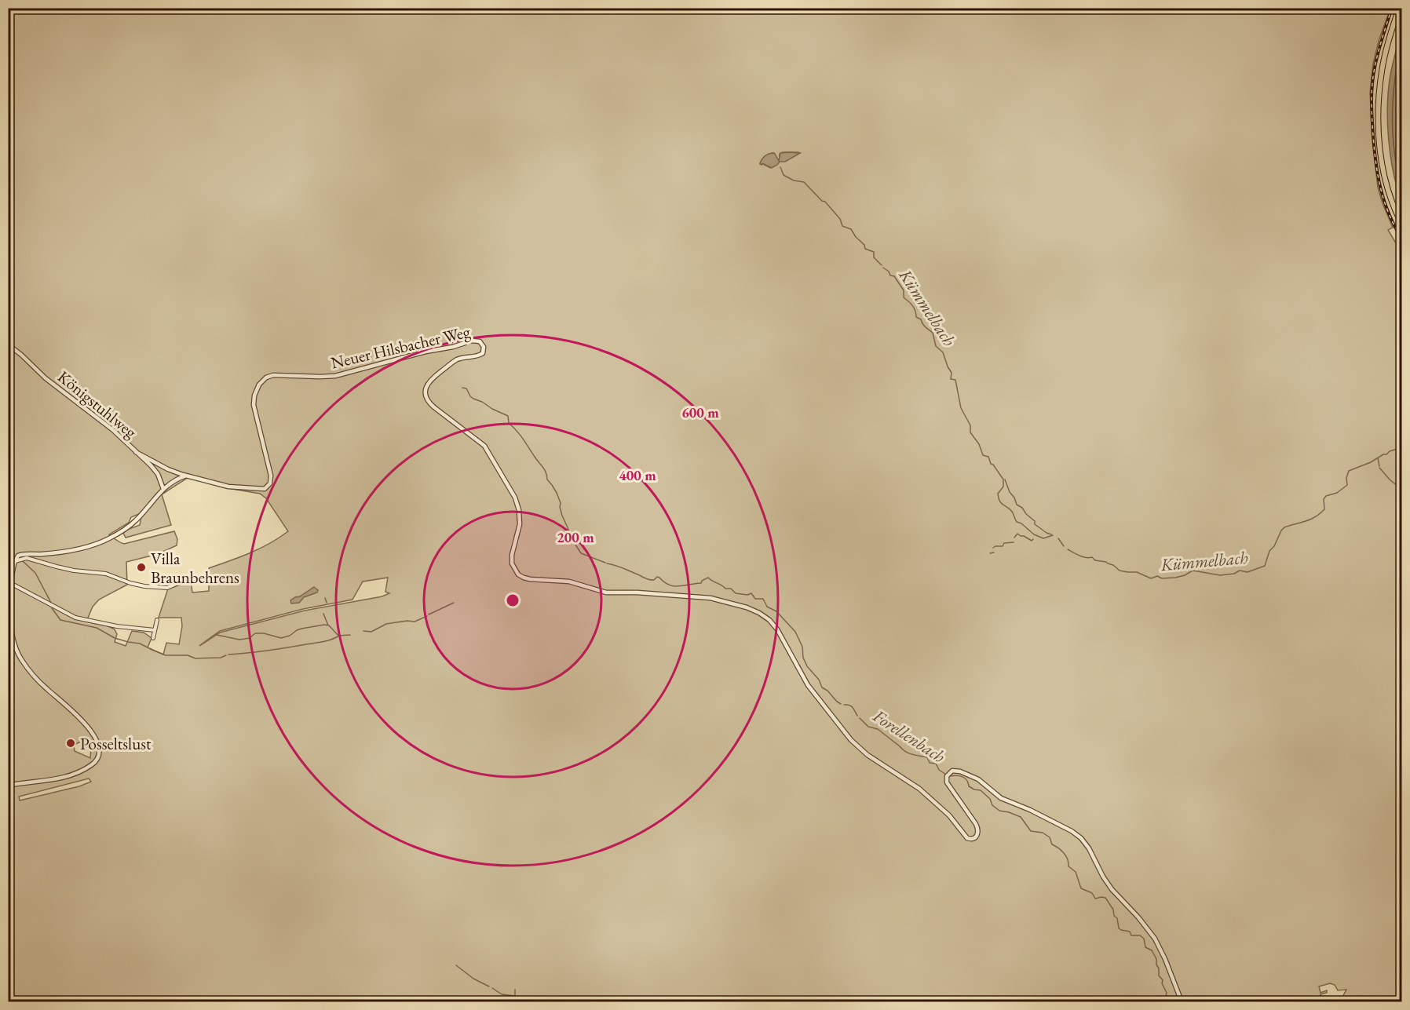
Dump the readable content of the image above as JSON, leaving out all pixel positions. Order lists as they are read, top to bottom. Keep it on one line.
{"streets":{"street":["Neuer Hilsbacher Weg","Königstuhlweg"]},"water":["Kümmelbach","Forellenbach"],"places":["Villa Braunbehrens","Posseltslust"],"rings":["600 m","400 m","200 m"]}
